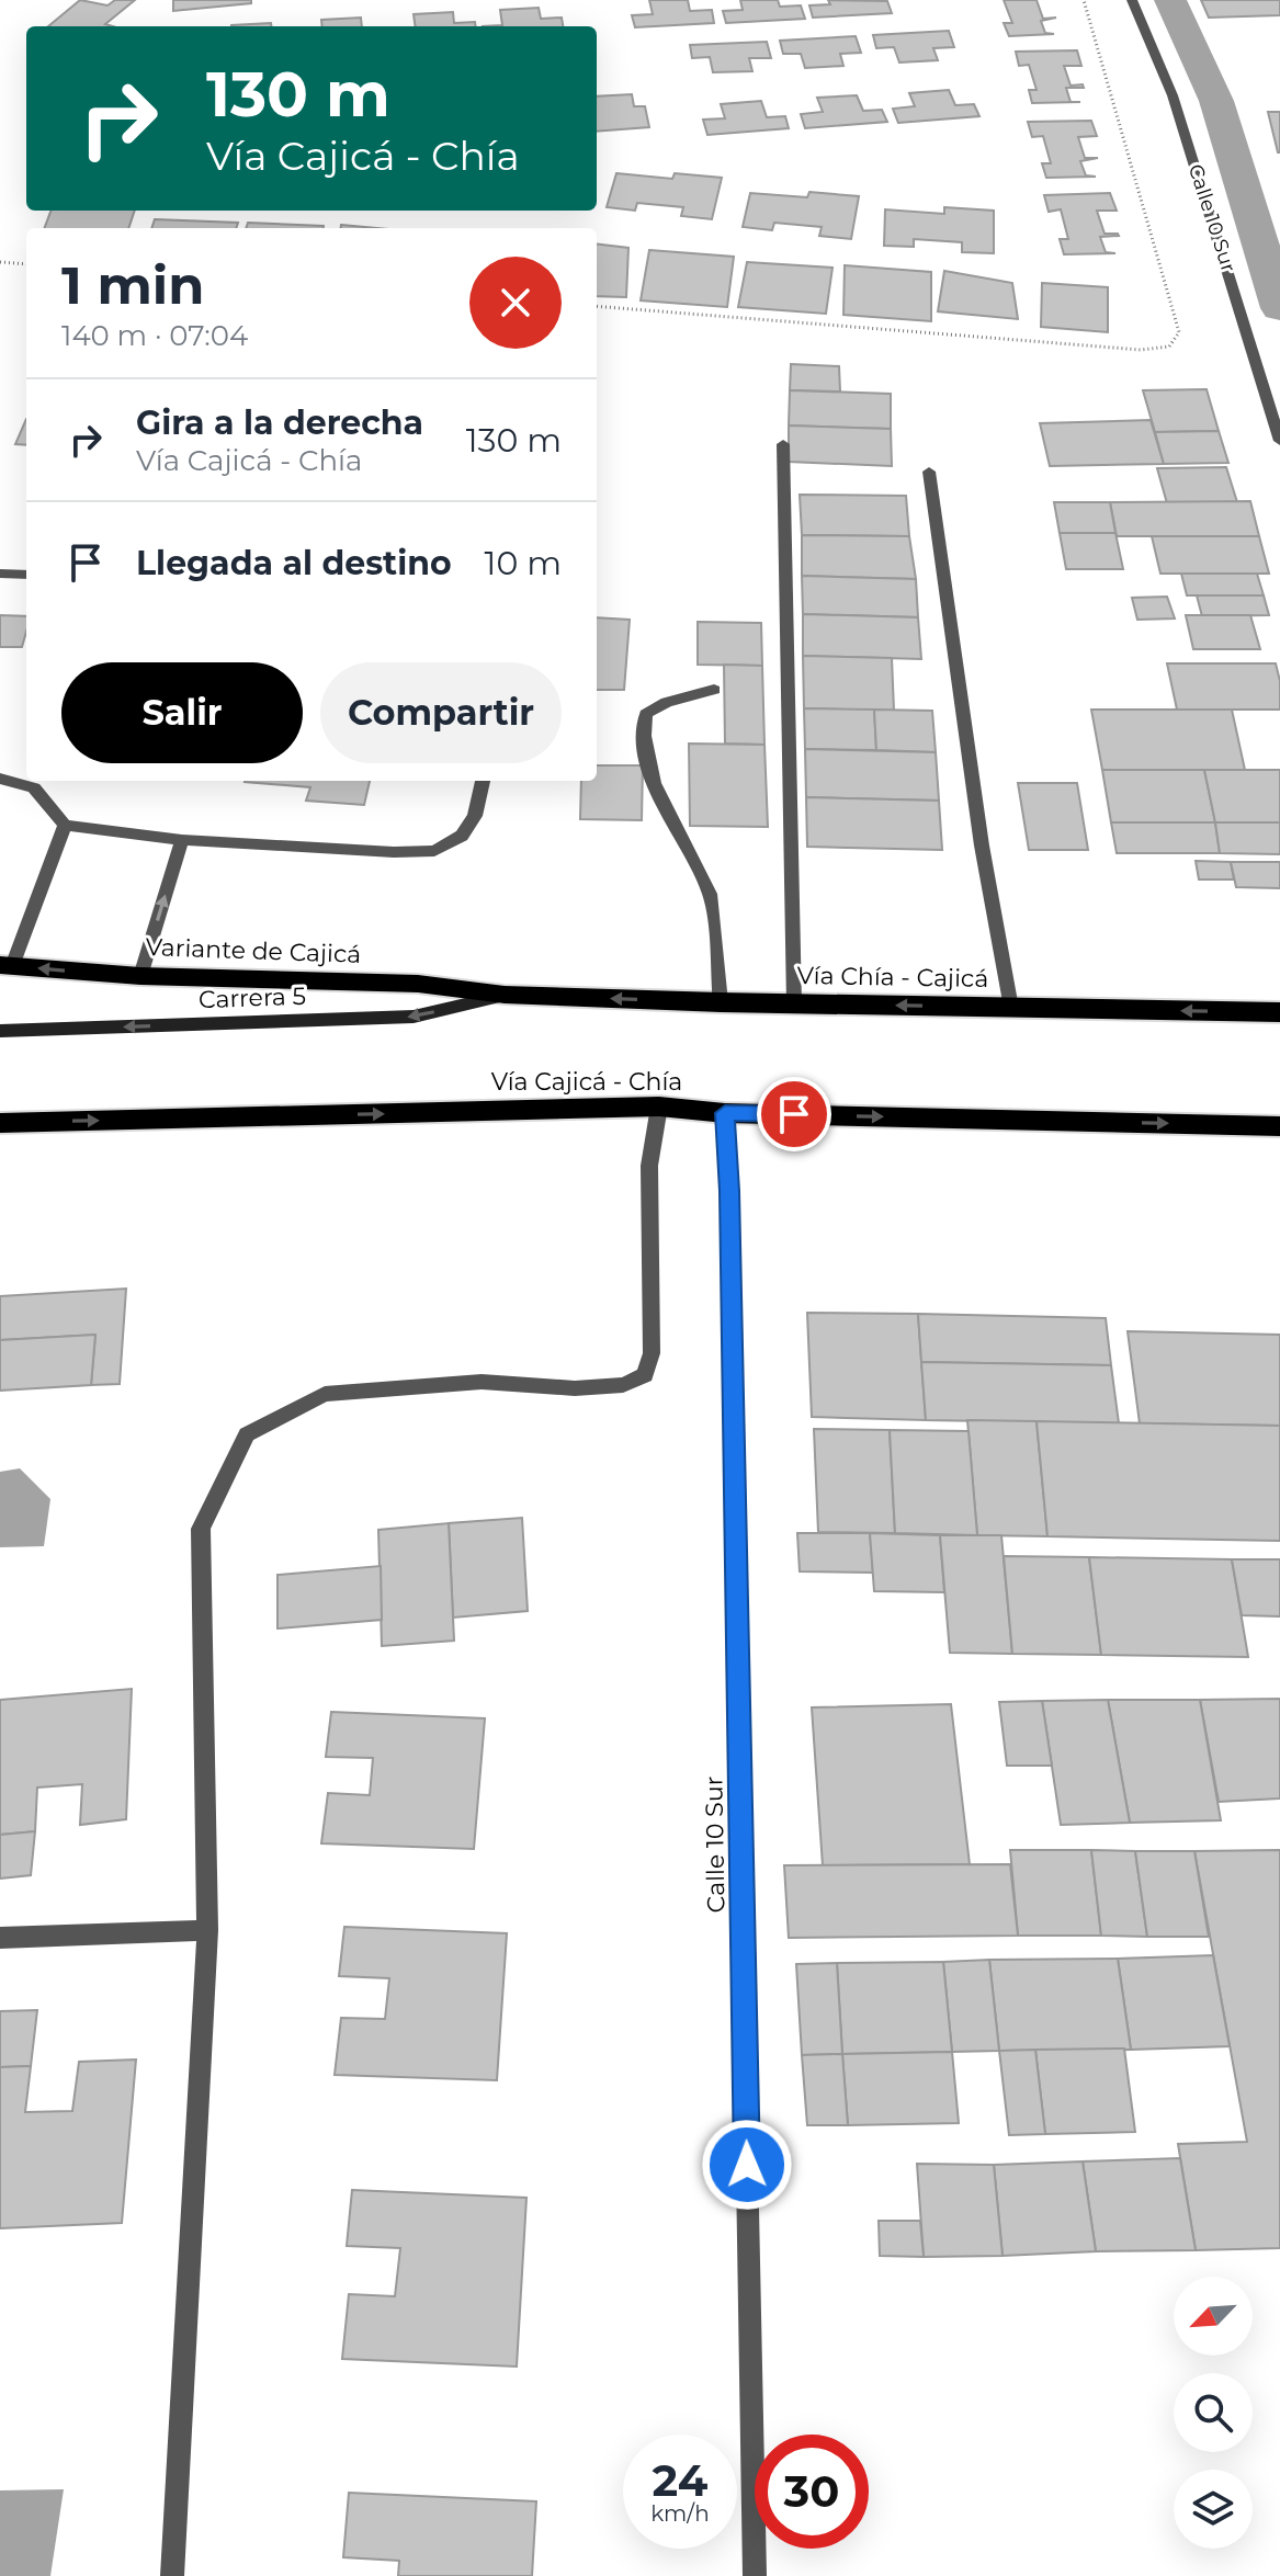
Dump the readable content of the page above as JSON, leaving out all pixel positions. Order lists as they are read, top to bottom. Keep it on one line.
{"streets":{"highway":["Variante de Cajicá","Vía Chía - Cajicá","Vía Cajicá - Chía"],"main road":["Carrera 5"],"street":["Calle 10 Sur"]},"crossings":[["Calle 10 Sur","Vía Cajicá - Chía"],["Variante de Cajicá","Vía Chía - Cajicá"],["Variante de Cajicá","Carrera 5"],["Vía Chía - Cajicá","Carrera 5"]],"one_way":["Vía Chía - Cajicá","Carrera 5","Vía Cajicá - Chía"],"north":"bottom left","page":{"turn":["130 m","Vía Cajicá - Chía"],"heading":["1 min","140 m · 07:04"],"list":[{"name":"Gira a la derecha","note":"Vía Cajicá - Chía","value":"130 m"},{"name":"Llegada al destino","value":"10 m"}],"buttons":["Salir","Compartir"],"speed":"24 km/h","limit":"30"}}
